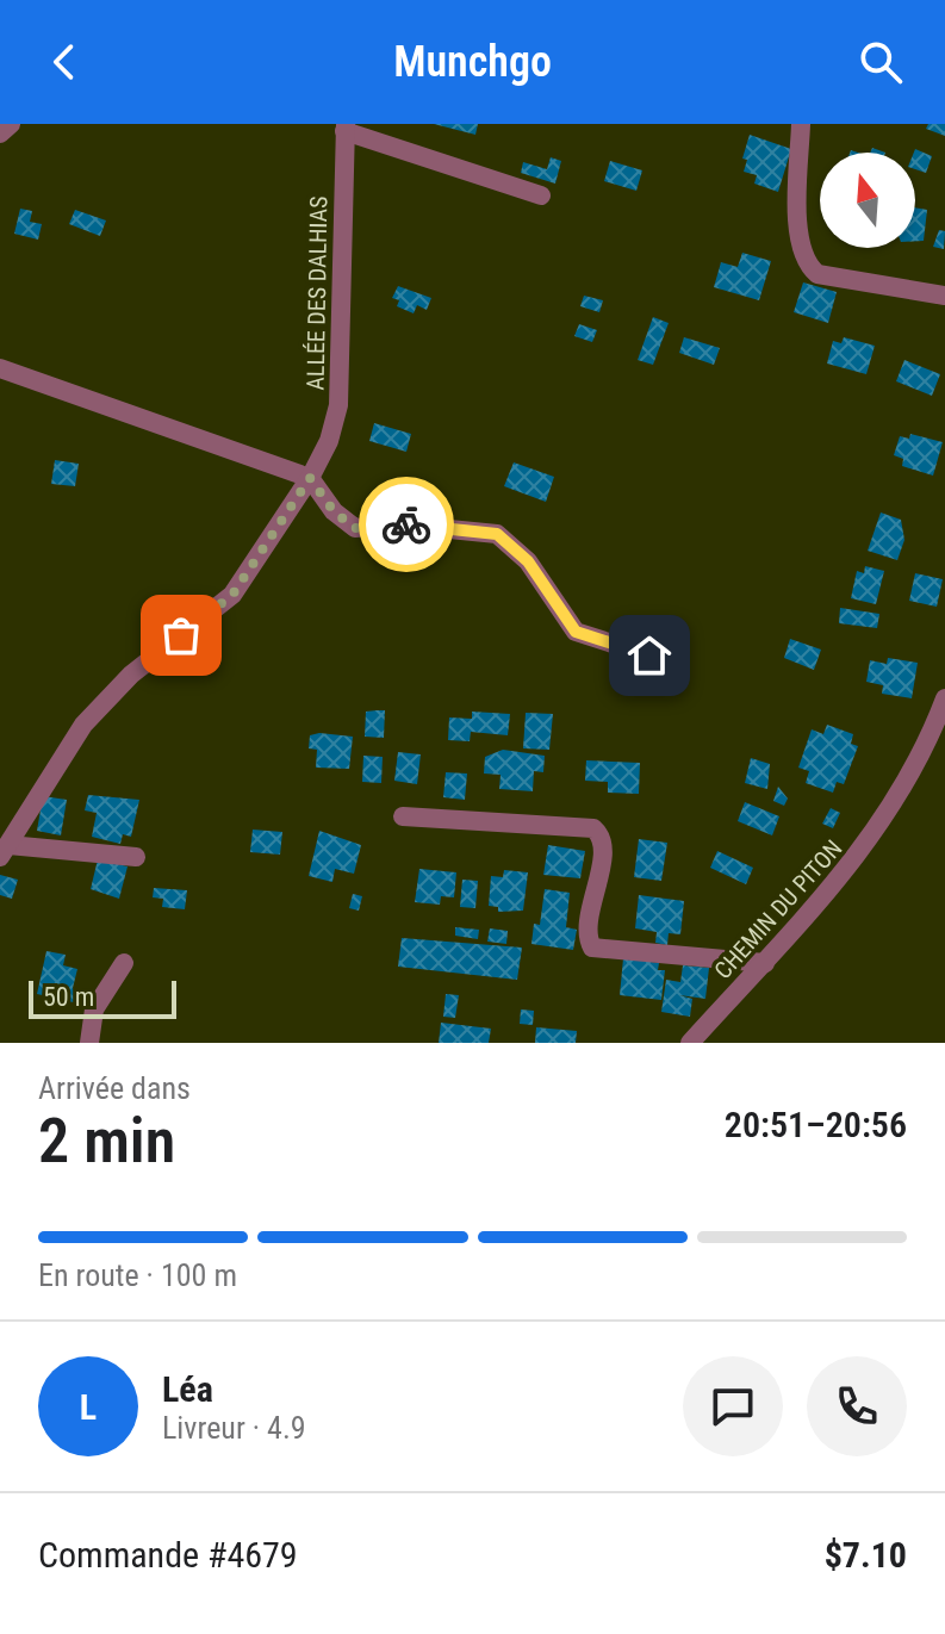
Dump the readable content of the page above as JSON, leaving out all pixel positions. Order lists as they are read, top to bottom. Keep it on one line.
{"streets":{"street":["ALLÉE DES DALHIAS","CHEMIN DU PITON"]},"scale_bar":"50 m","north":"top","page":{"header":"Munchgo","scale":"50 m","heading":["2 min","Arrivée dans","20:51–20:56"],"panel":["Léa","Livreur · 4.9","Commande #4679","$7.10"],"bar":"En route · 100 m","round":"L"}}
